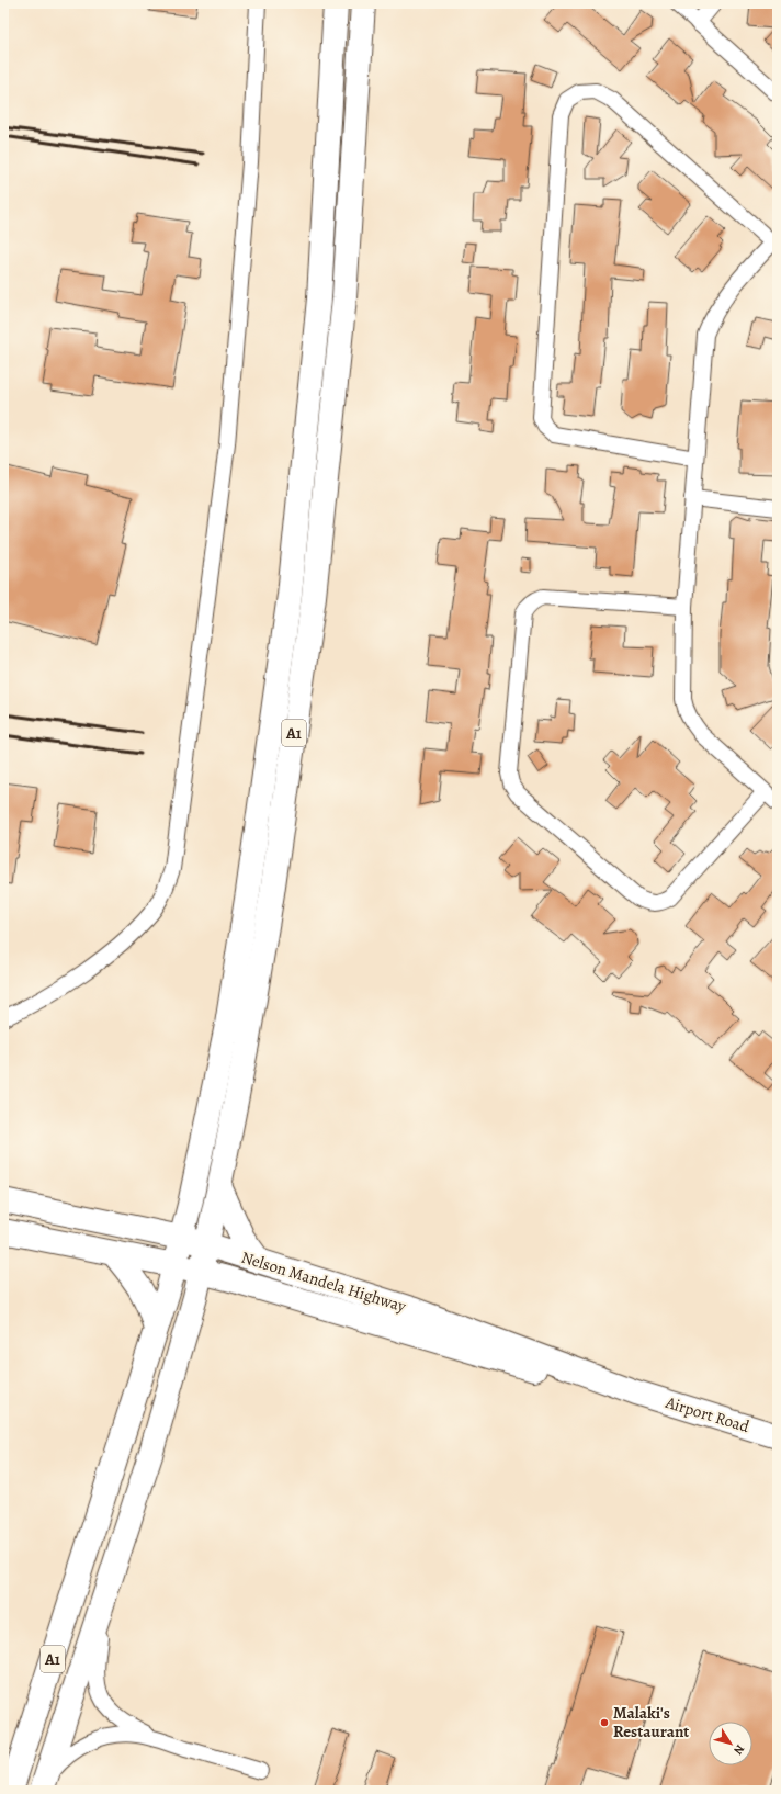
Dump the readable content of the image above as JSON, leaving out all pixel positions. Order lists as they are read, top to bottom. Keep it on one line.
{"streets":{"main road":["A1","Nelson Mandela Highway","Airport Road"]},"crossings":[["A1","Nelson Mandela Highway"],["Nelson Mandela Highway","Airport Road"]],"places":["Malaki's Restaurant"],"north":"bottom right"}
